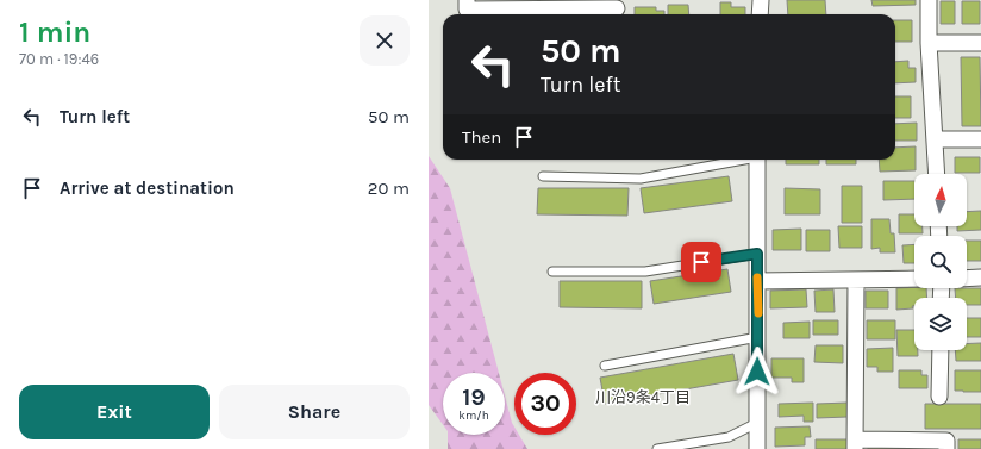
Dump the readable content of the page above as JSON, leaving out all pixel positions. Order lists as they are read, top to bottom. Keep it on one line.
{"districts":["川沿9条4丁目"],"north":"top","page":{"heading":["1 min","70 m · 19:46"],"turn":["50 m","Turn left"],"list":[{"name":"Turn left","value":"50 m"},{"name":"Arrive at destination","value":"20 m"}],"then":"Then","speed":"19 km/h","limit":"30","buttons":["Exit","Share"]}}
